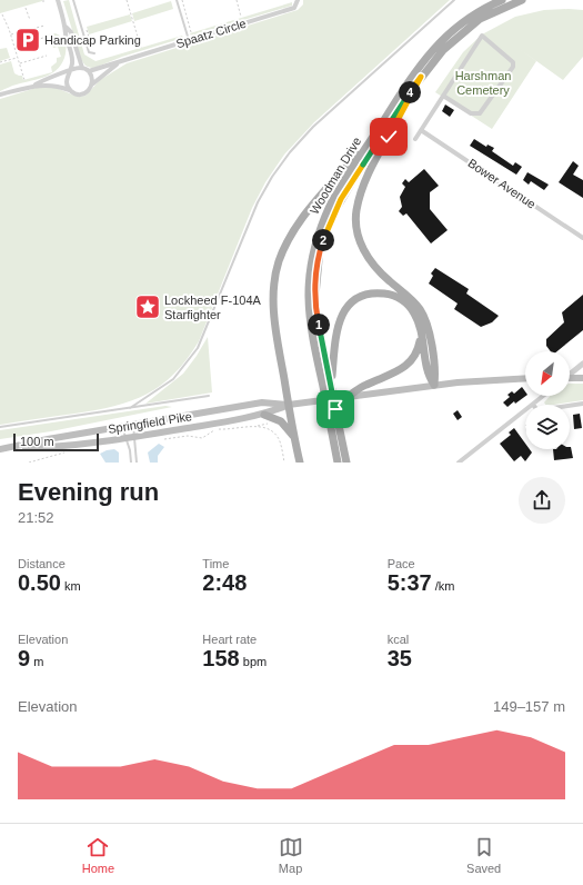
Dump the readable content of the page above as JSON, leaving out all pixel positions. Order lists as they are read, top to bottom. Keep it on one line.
{"streets":{"main road":["Woodman Drive","Springfield Pike"],"street":["Spaatz Circle","Bower Avenue"]},"parks":["Harshman Cemetery"],"places":{"parking":["Handicap Parking"],"place":["Lockheed F-104A Starfighter"]},"scale_bar":"100 m","north":"bottom left","page":{"pins":["4","2","1"],"scale":"100 m","heading":["Evening run","21:52"],"stats":[["Distance","0.50 km"],["Time","2:48"],["Pace","5:37 /km"],["Elevation","9 m"],["Heart rate","158 bpm"],["kcal","35"]],"chart":["Elevation","149–157 m"],"tabs":["Home","Map","Saved"]}}
